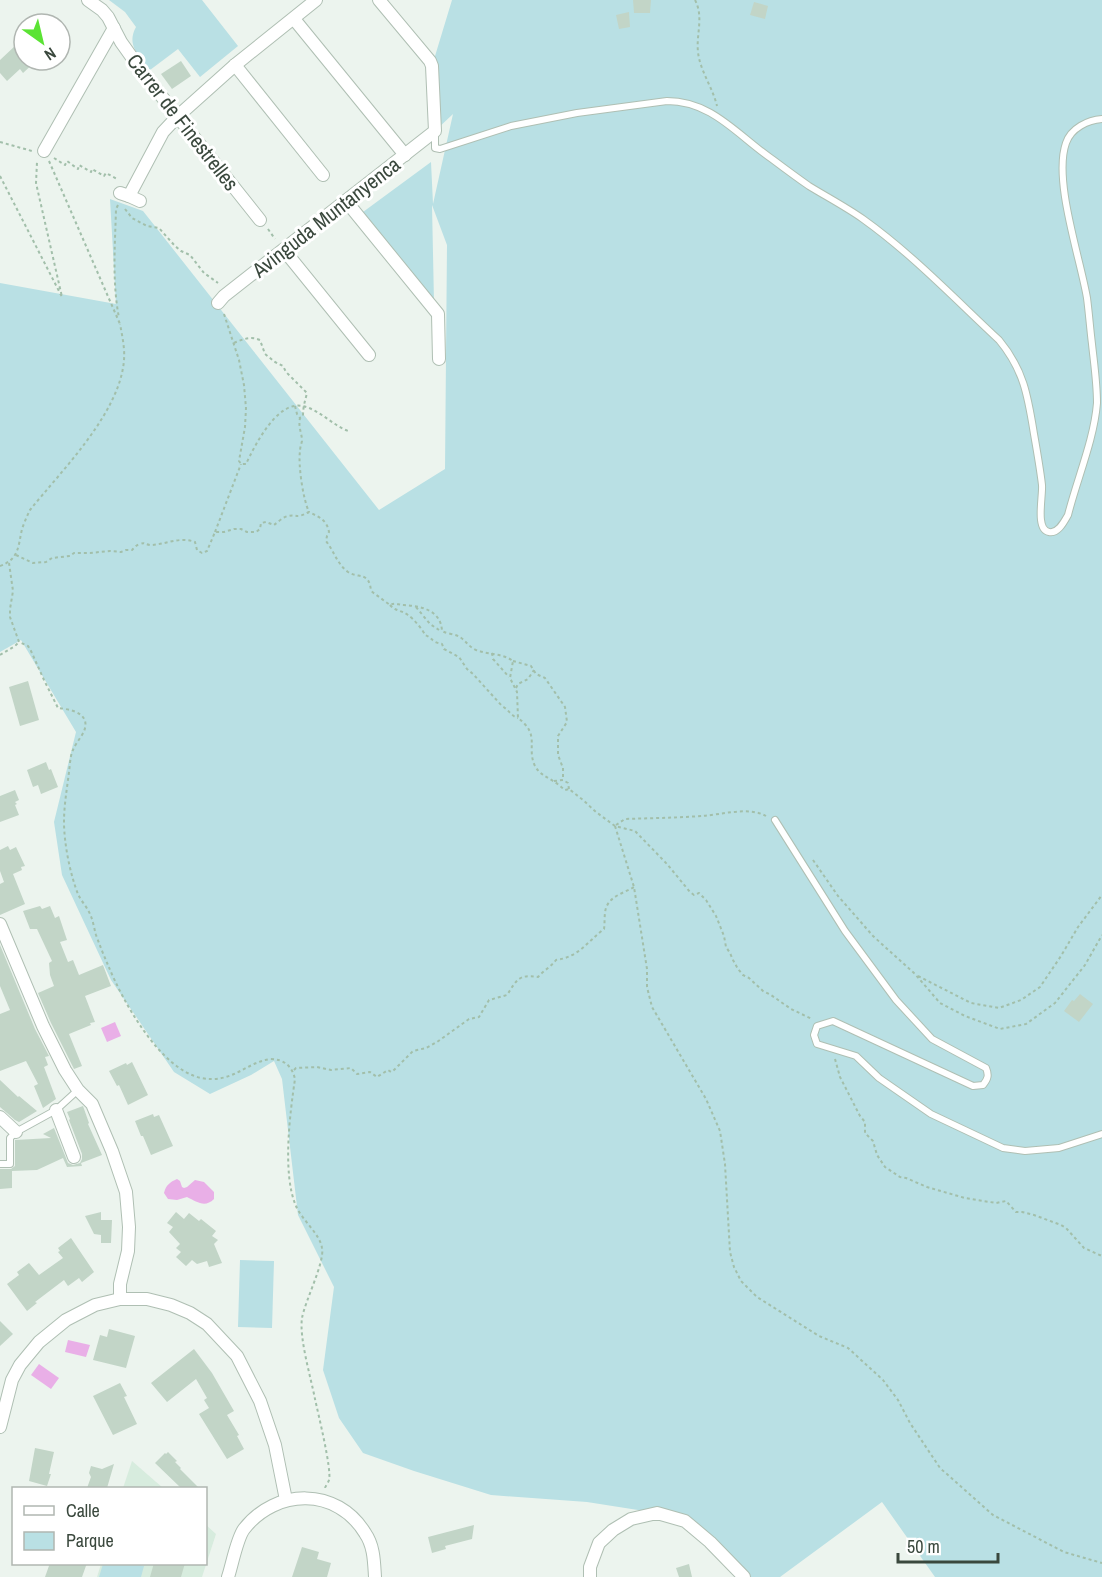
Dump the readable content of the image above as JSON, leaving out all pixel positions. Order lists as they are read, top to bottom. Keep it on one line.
{"streets":{"street":["Carrer de Finestrelles","Avinguda Muntanyenca"]},"legend":["Calle","Parque"],"scale_bar":"50 m","north":"bottom right"}
